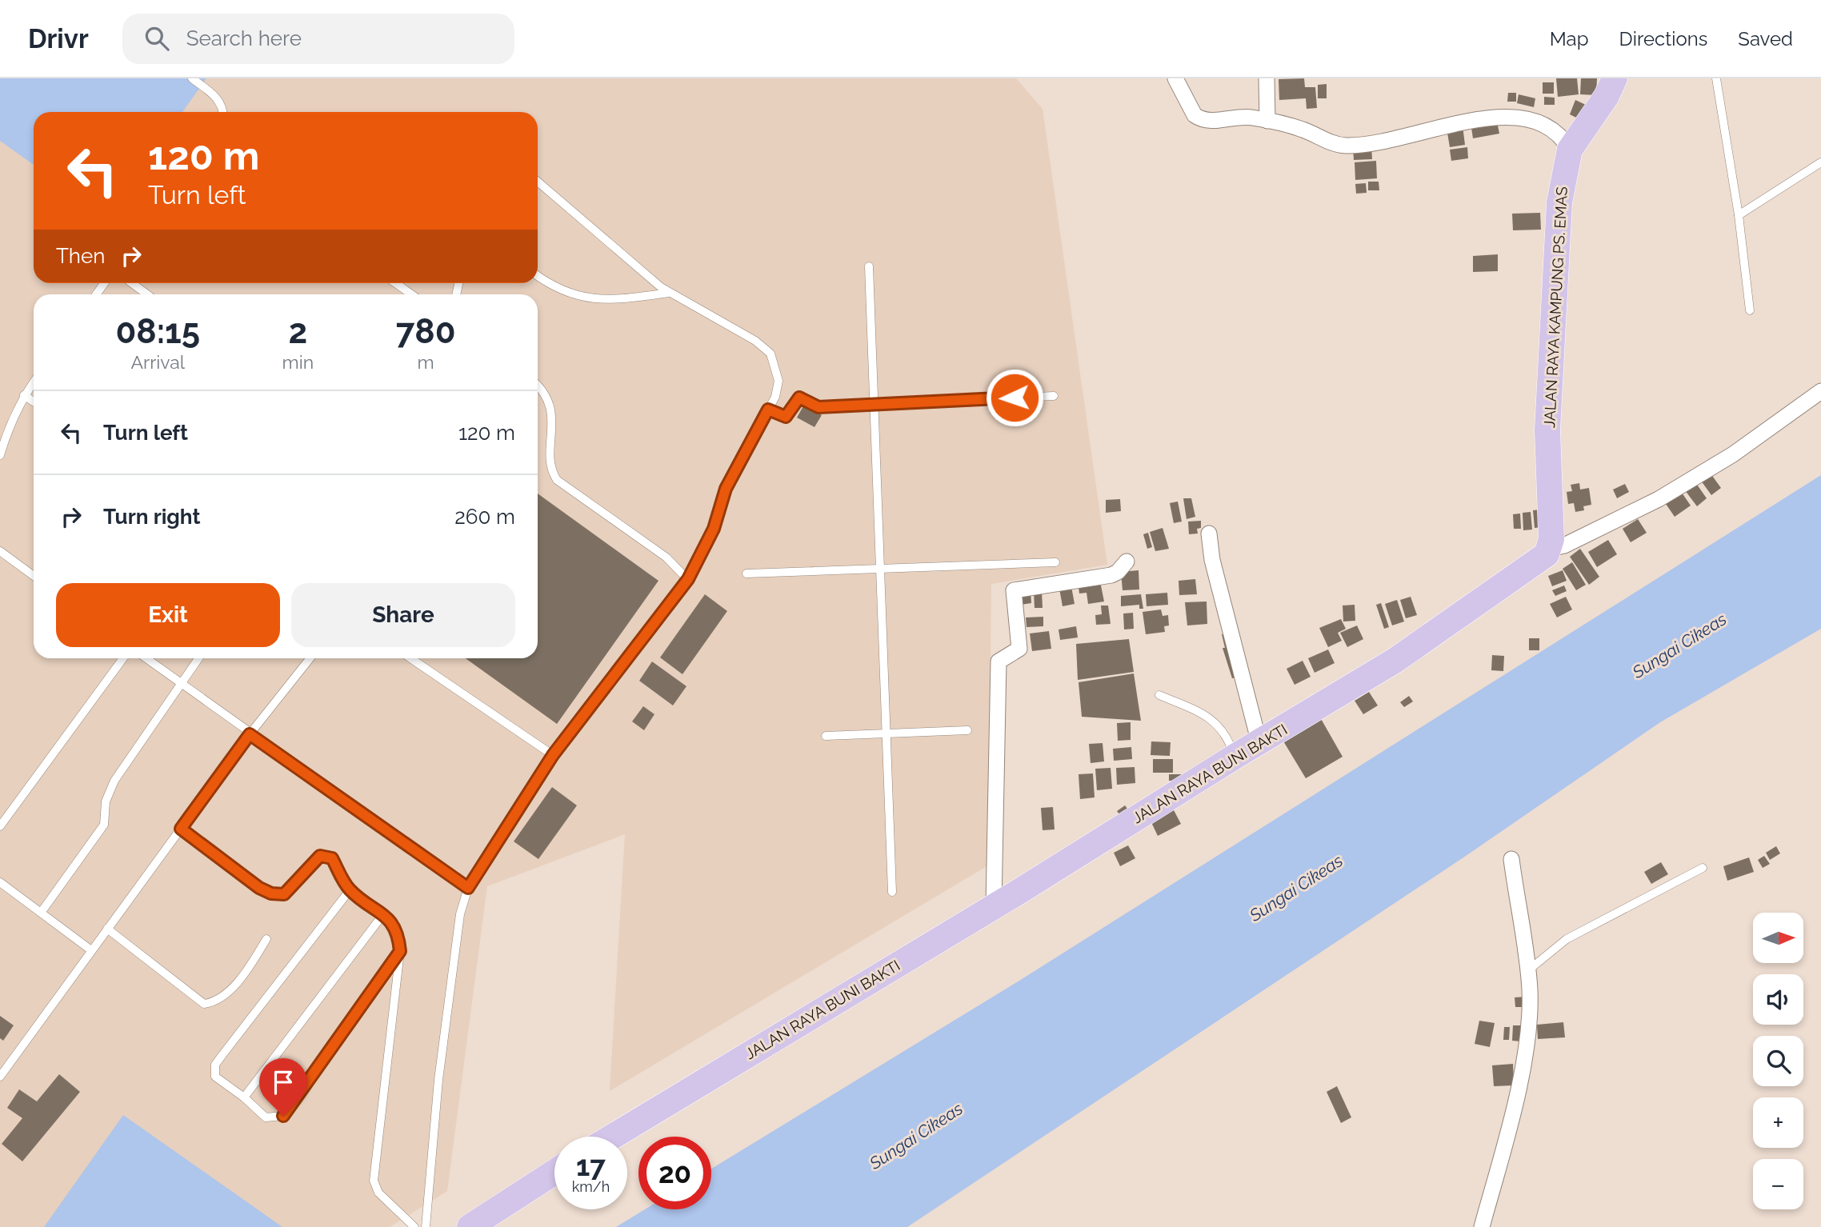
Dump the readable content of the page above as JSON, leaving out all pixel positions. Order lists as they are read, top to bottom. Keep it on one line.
{"streets":{"main road":["JALAN RAYA KAMPUNG PS. EMAS","JALAN RAYA BUNI BAKTI"]},"crossings":[["JALAN RAYA KAMPUNG PS. EMAS","JALAN RAYA BUNI BAKTI"]],"water":["Sungai Cikeas"],"north":"right","page":{"header":"Drivr","search":"Search here","nav":["Map","Directions","Saved"],"turn":["120 m","Turn left"],"then":"Then","eta":["08:15","Arrival","2","min","780","m"],"list":[{"name":"Turn left","value":"120 m"},{"name":"Turn right","value":"260 m"}],"buttons":["Exit","Share"],"map_buttons":["+","−"],"speed":"17 km/h","limit":"20"}}
